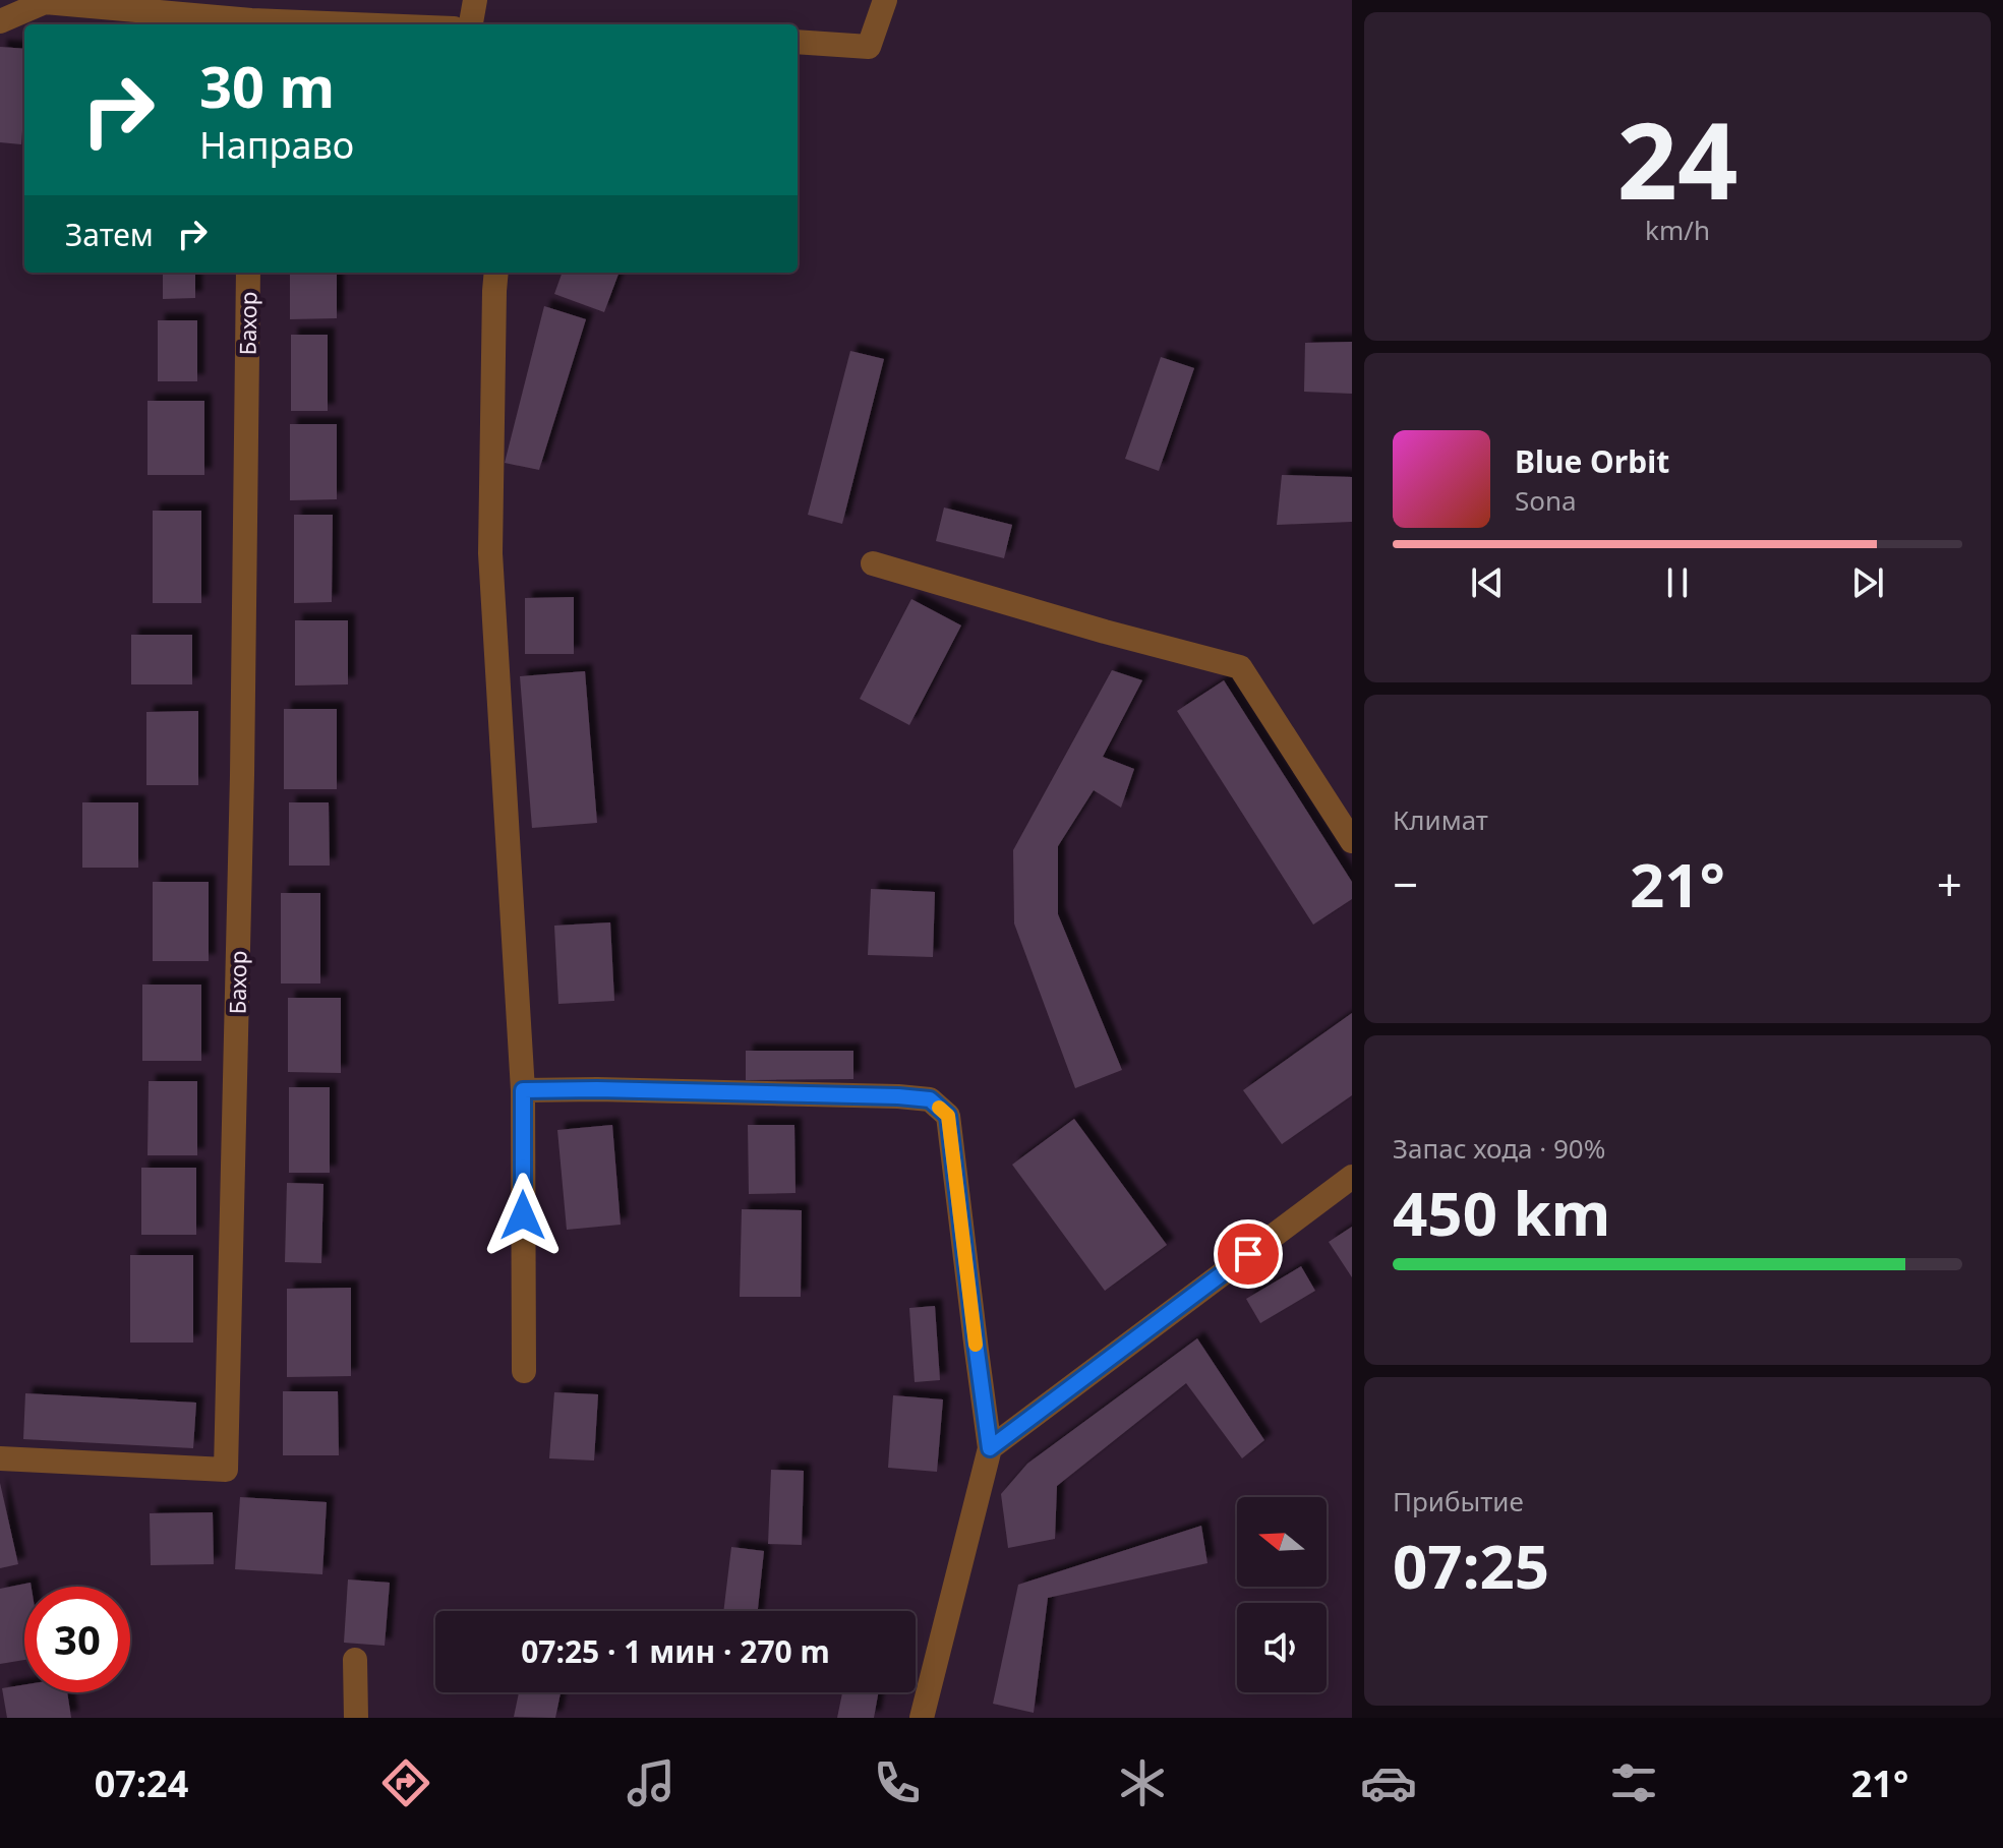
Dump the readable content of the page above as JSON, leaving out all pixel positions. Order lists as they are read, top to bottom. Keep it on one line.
{"streets":{"street":["Бахор"]},"north":"left","page":{"tile":[["24","km/h"],"Климат",["Запас хода · 90%","450 km"],["Прибытие","07:25"]],"turn":["30 m","Направо"],"then":"Затем","song":["Blue Orbit","Sona"],"heat":["−","21°","+"],"limit":"30","trip":"07:25 · 1 мин · 270 m","tabs":["07:24","21°"]}}
